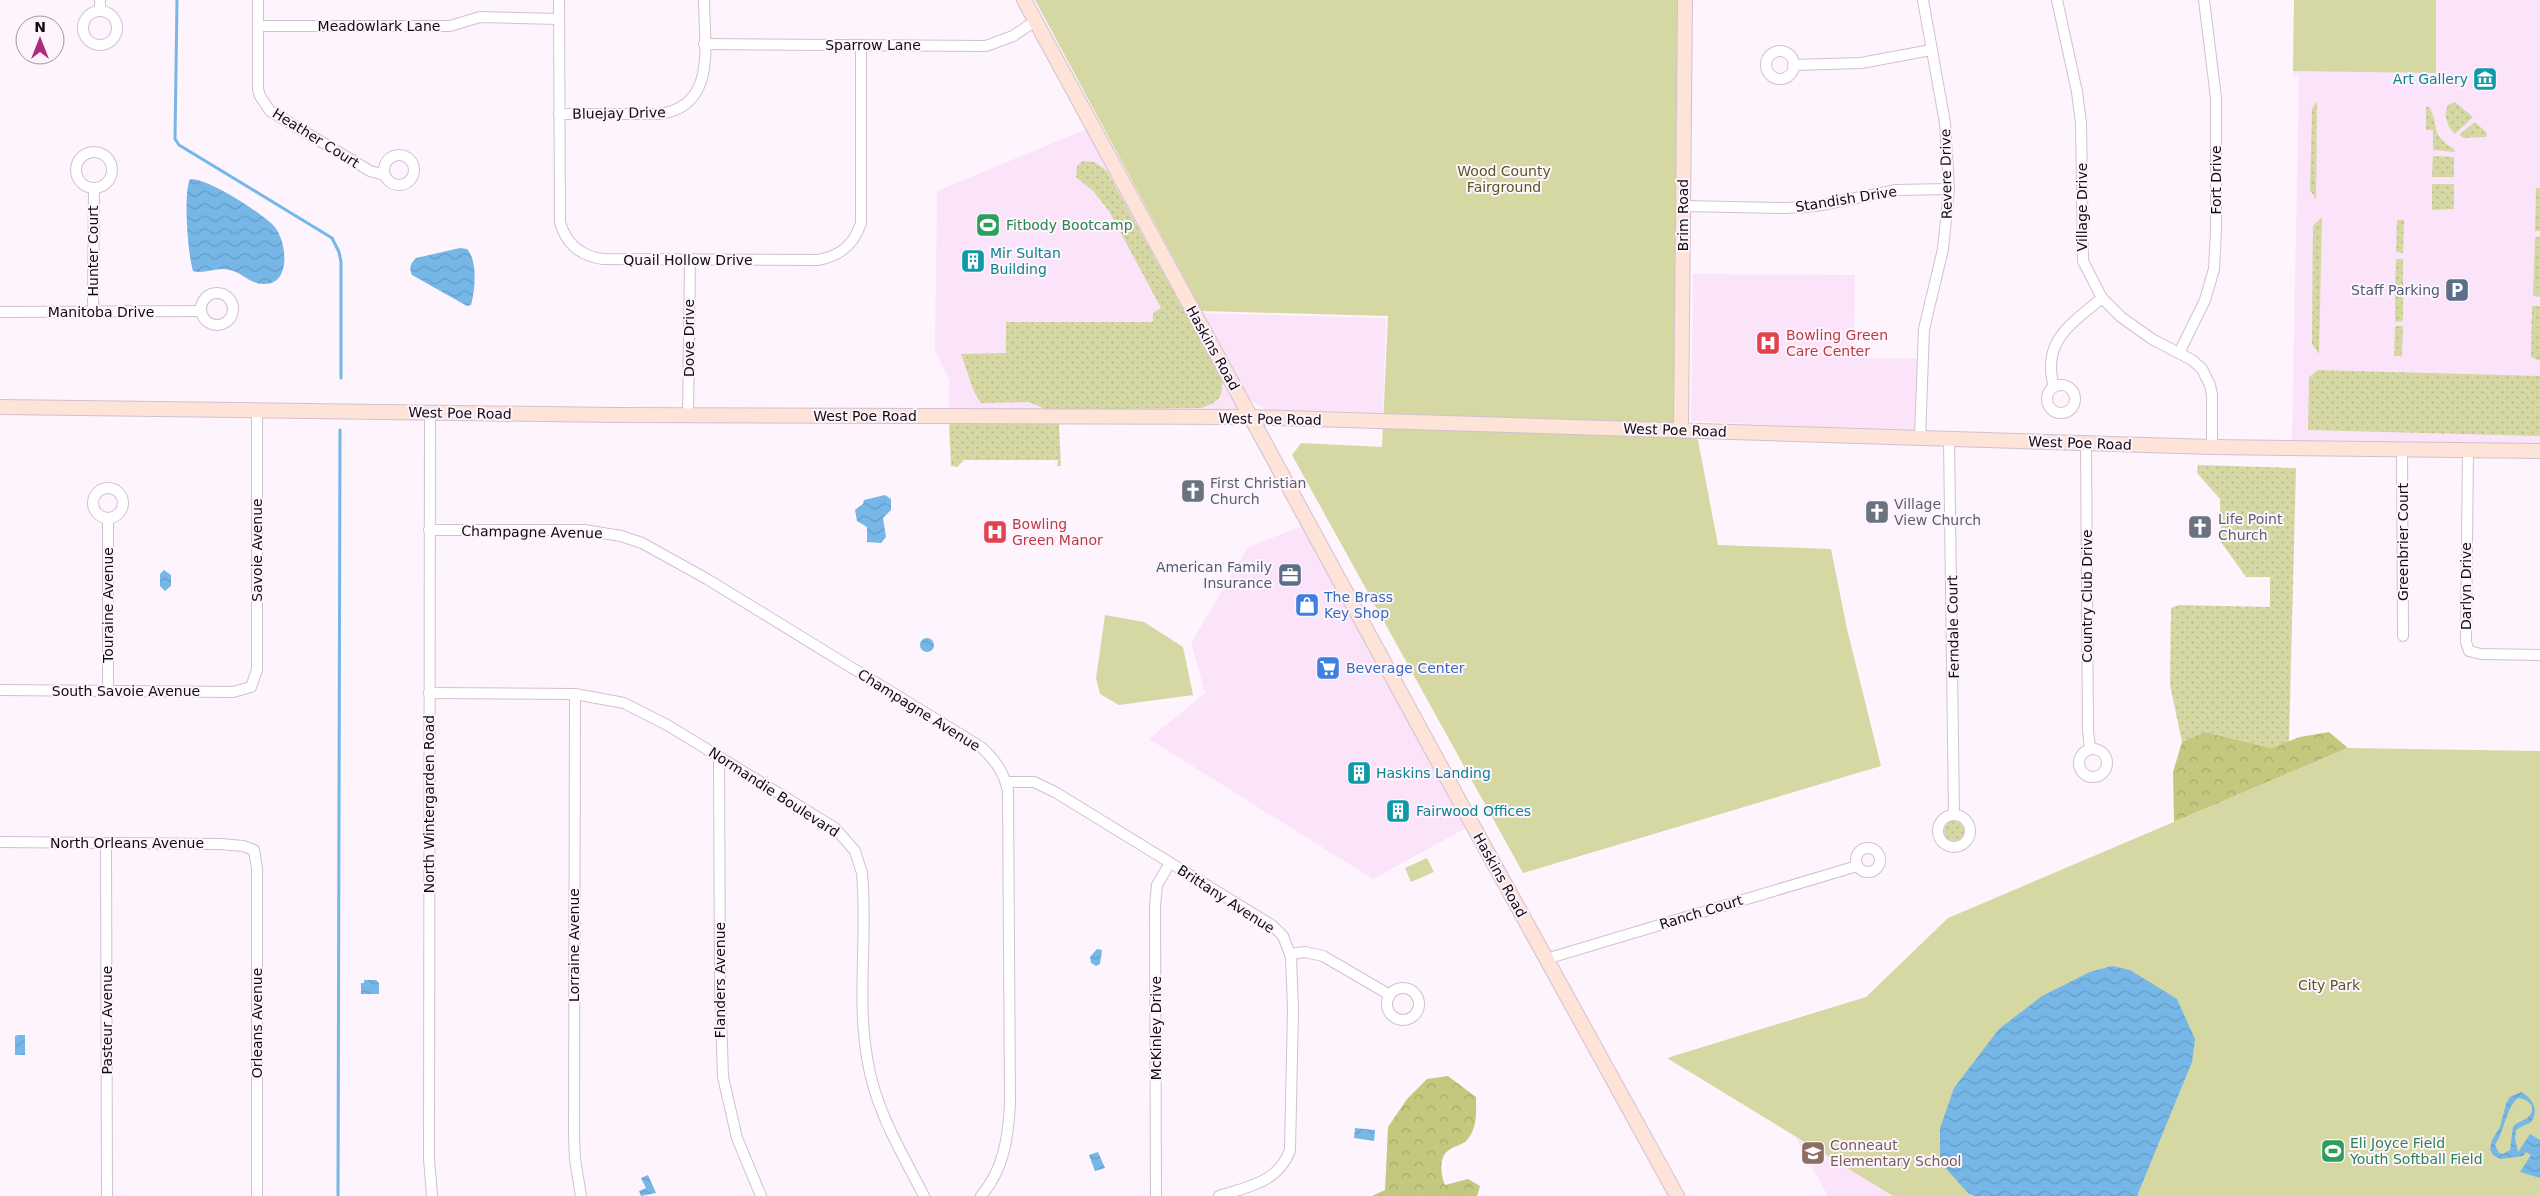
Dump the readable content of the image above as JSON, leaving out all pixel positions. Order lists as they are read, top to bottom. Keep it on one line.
{"streets":{"main road":["Brim Road","Haskins Road","West Poe Road"],"street":["Meadowlark Lane","Sparrow Lane","Bluejay Drive","Heather Court","Revere Drive","Fort Drive","Standish Drive","Village Drive","Hunter Court","Quail Hollow Drive","Manitoba Drive","Dove Drive","Champagne Avenue","Greenbrier Court","Savoie Avenue","Darlyn Drive","Country Club Drive","Touraine Avenue","Ferndale Court","South Savoie Avenue","Normandie Boulevard","North Wintergarden Road","North Orleans Avenue","Brittany Avenue","Ranch Court","Lorraine Avenue","Flanders Avenue","Pasteur Avenue","Orleans Avenue","McKinley Drive"]},"crossings":[["Meadowlark Lane","Heather Court"],["Meadowlark Lane","Quail Hollow Drive"],["Sparrow Lane","Bluejay Drive"],["Sparrow Lane","Quail Hollow Drive"],["Sparrow Lane","Haskins Road"],["Bluejay Drive","Quail Hollow Drive"],["Revere Drive","Standish Drive"],["Revere Drive","West Poe Road"],["Fort Drive","Village Drive"],["Standish Drive","Brim Road"],["Village Drive","West Poe Road"],["Brim Road","West Poe Road"],["Hunter Court","Manitoba Drive"],["Quail Hollow Drive","Dove Drive"],["Dove Drive","West Poe Road"],["Haskins Road","West Poe Road"],["Haskins Road","Ranch Court"],["West Poe Road","Greenbrier Court"],["West Poe Road","Savoie Avenue"],["West Poe Road","Darlyn Drive"],["West Poe Road","Country Club Drive"],["West Poe Road","Ferndale Court"],["West Poe Road","North Wintergarden Road"],["Champagne Avenue","North Wintergarden Road"],["Champagne Avenue","Brittany Avenue"],["Savoie Avenue","South Savoie Avenue"],["Touraine Avenue","South Savoie Avenue"],["Normandie Boulevard","North Wintergarden Road"],["Normandie Boulevard","Lorraine Avenue"],["Normandie Boulevard","Flanders Avenue"],["North Orleans Avenue","Pasteur Avenue"],["North Orleans Avenue","Orleans Avenue"],["Brittany Avenue","McKinley Drive"]],"parks":["Wood County Fairground","City Park"],"places":{"museum":["Art Gallery"],"sports":["Fitbody Bootcamp","Eli Joyce Field Youth Softball Field"],"building":["Mir Sultan Building","Haskins Landing","Fairwood Offices"],"parking":["Staff Parking"],"hospital":["Bowling Green Care Center","Bowling Green Manor"],"church":["First Christian Church","Village View Church","Life Point Church"],"office":["American Family Insurance"],"shop":["The Brass Key Shop"],"supermarket":["Beverage Center"],"school or university":["Conneaut Elementary School"]},"north":"top"}
